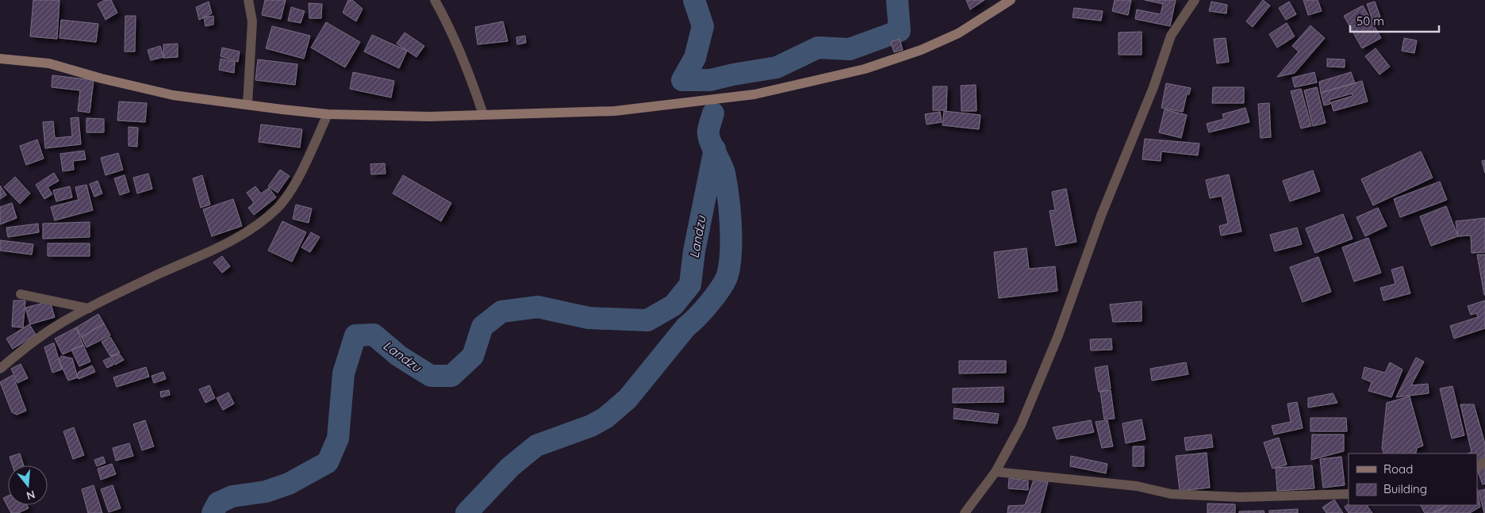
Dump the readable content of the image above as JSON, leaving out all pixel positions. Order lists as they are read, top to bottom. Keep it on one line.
{"water":["Landzu"],"legend":["Road","Building"],"scale_bar":"50 m","north":"bottom"}
